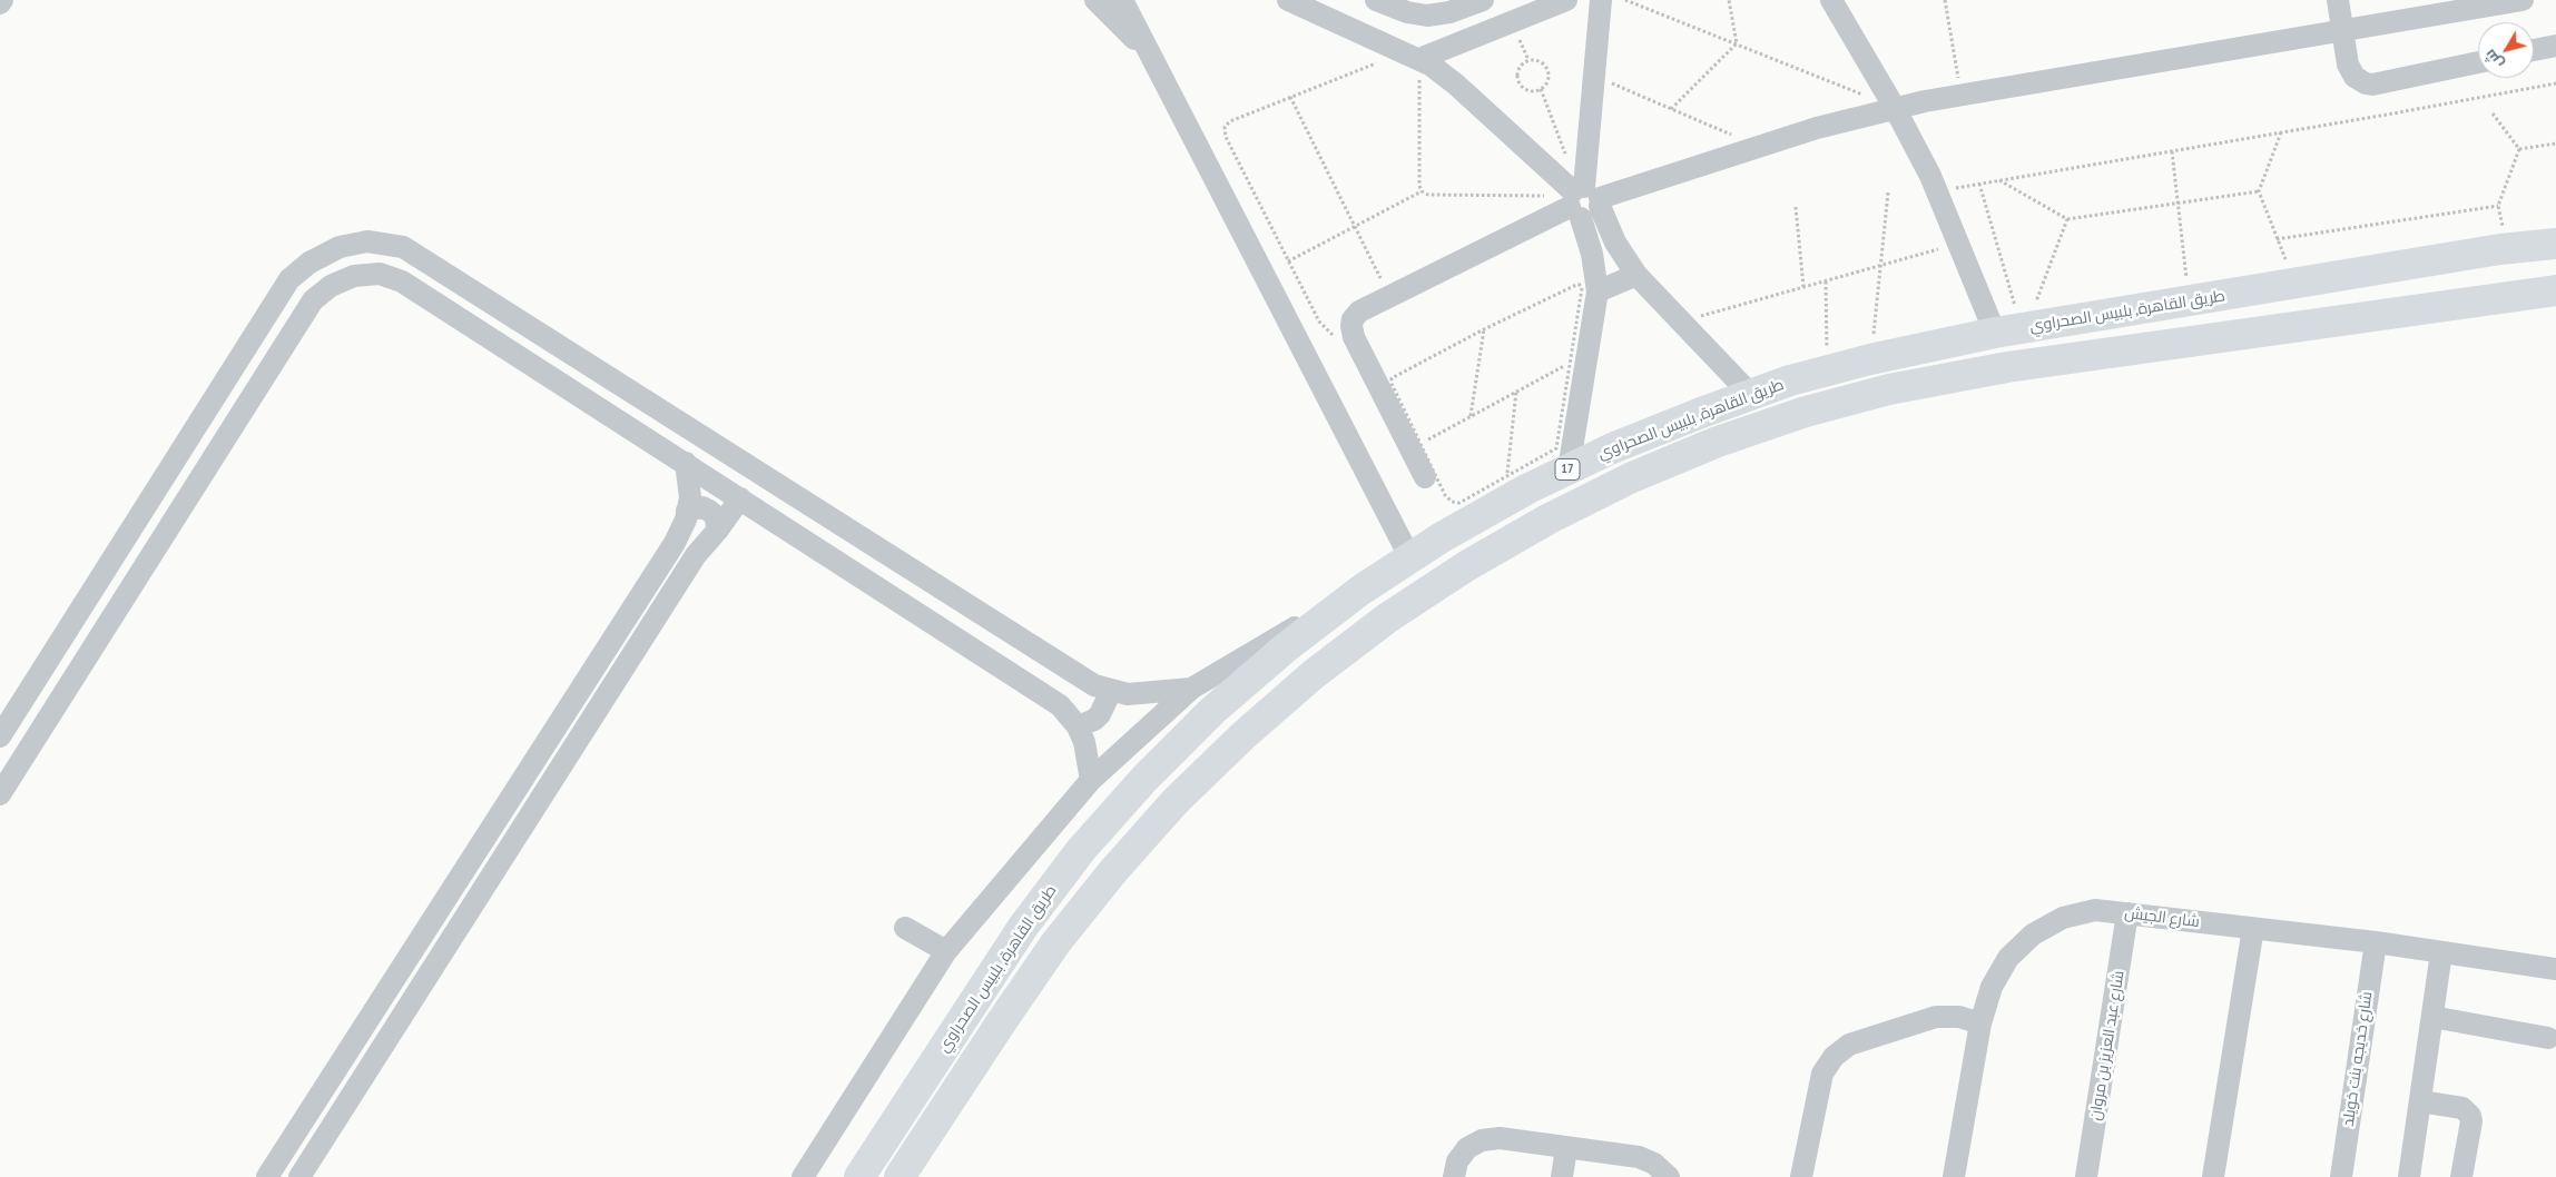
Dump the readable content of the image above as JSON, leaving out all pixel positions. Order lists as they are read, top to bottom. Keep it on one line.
{"streets":{"highway":["طريق القاهرة, بلبيس الصحراوي","17"],"street":["شارع الجيش","شارع عبد العزيز بن مروان","شارع خديجه بنت خويلد"]},"crossings":[["شارع الجيش","شارع عبد العزيز بن مروان"],["شارع الجيش","شارع خديجه بنت خويلد"]],"north":"bottom left"}
